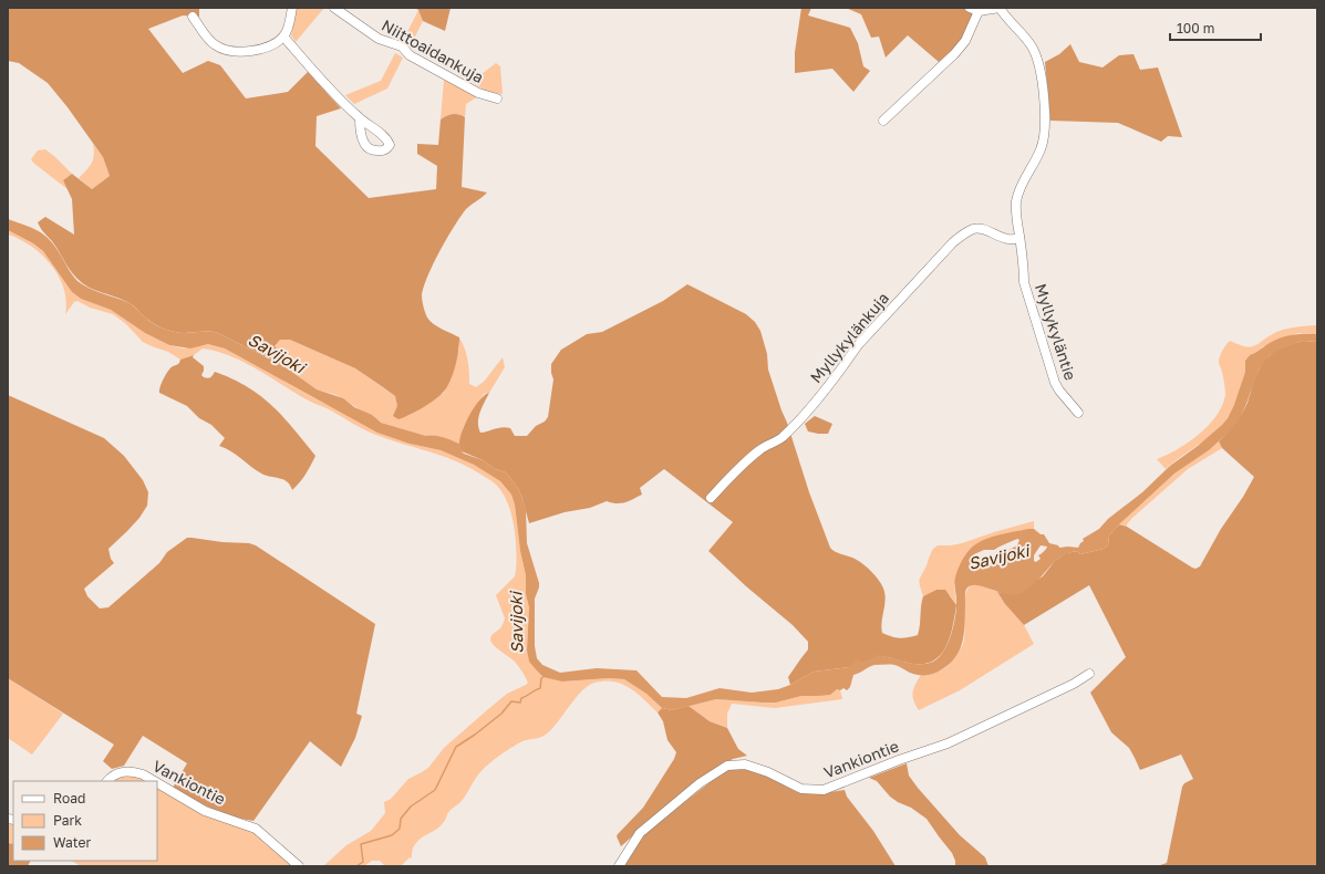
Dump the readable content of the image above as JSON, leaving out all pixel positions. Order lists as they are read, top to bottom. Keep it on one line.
{"streets":{"street":["Niittoaidankuja","Myllykyläntie","Myllykylänkuja","Vankiontie"]},"crossings":[["Myllykyläntie","Myllykylänkuja"]],"water":["Savijoki"],"legend":["Road","Park","Water"],"scale_bar":"100 m"}
